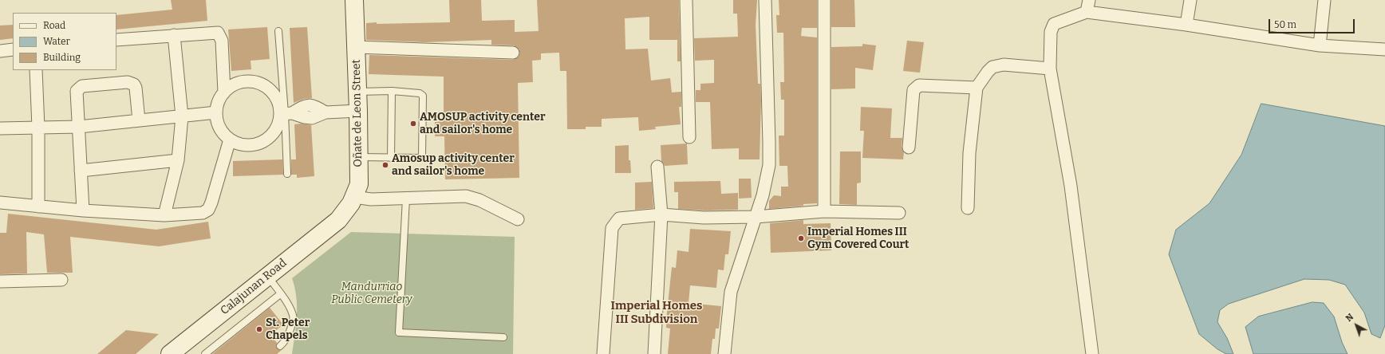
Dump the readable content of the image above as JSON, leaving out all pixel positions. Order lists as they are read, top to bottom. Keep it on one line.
{"streets":{"main road":["Oñate de Leon Street","Calajunan Road"]},"crossings":[["Oñate de Leon Street","Calajunan Road"]],"districts":["Imperial Homes III Subdivision"],"parks":["Mandurriao Public Cemetery"],"places":["AMOSUP activity center and sailor's home","Amosup activity center and sailor's home","Imperial Homes III Gym Covered Court","St. Peter Chapels"],"legend":["Road","Water","Building"],"scale_bar":"50 m","north":"top left"}
